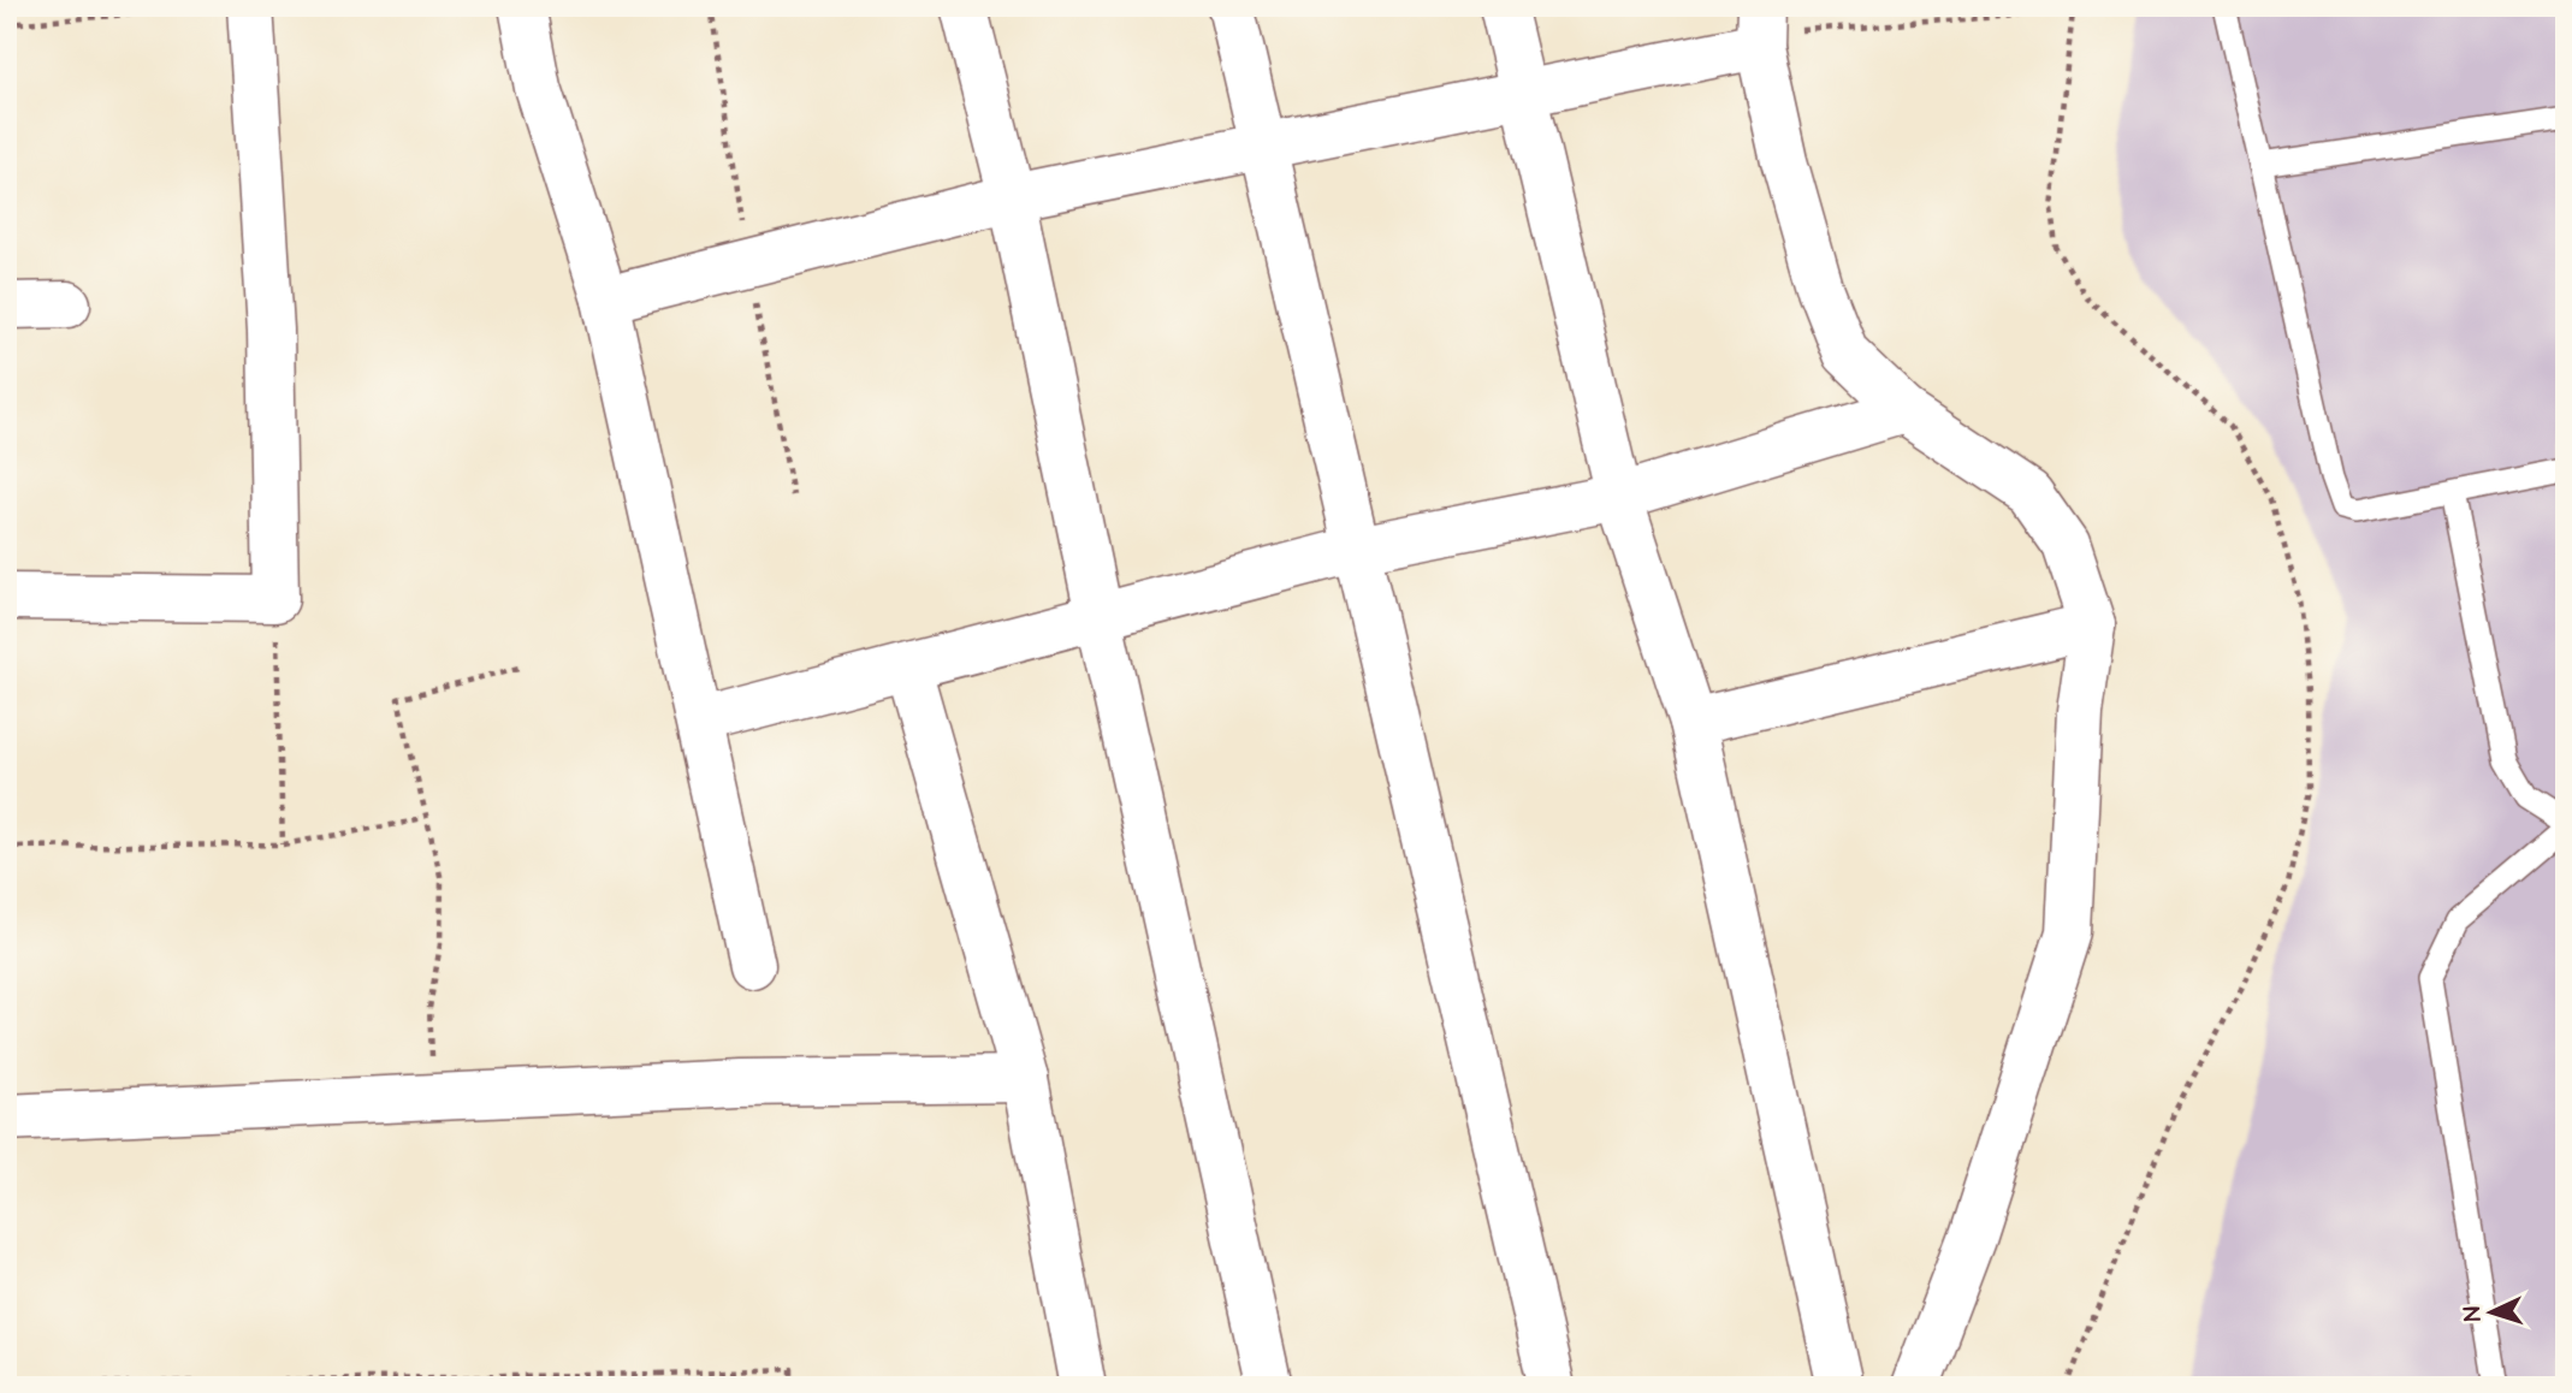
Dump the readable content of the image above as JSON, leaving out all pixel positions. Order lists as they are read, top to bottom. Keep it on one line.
{"north":"left"}
